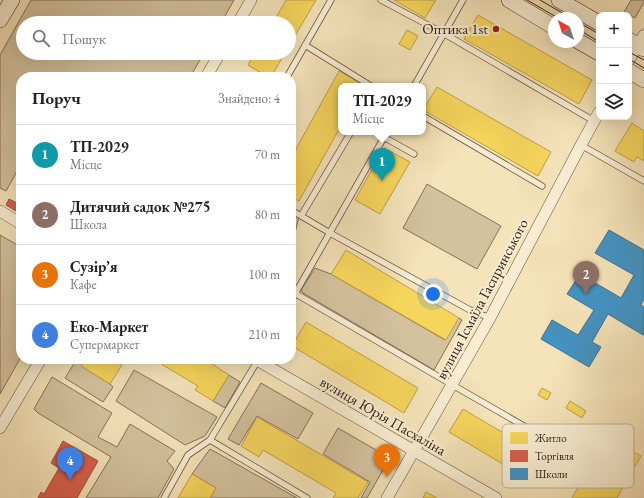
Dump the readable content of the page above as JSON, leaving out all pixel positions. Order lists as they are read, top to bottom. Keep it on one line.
{"streets":{"street":["вулиця Ісмаїла Гаспринського","вулиця Юрія Пасхаліна"]},"crossings":[["вулиця Ісмаїла Гаспринського","вулиця Юрія Пасхаліна"]],"places":["Оптика 1st"],"legend":["Житло","Торгівля","Школи"],"north":"top left","page":{"map_buttons":["+","−"],"search":"Пошук","heading":["Поруч","Знайдено: 4"],"popup":["ТП-2029","Місце"],"list":[{"mark":"1","name":"ТП-2029","note":"Місце","value":"70 m"},{"mark":"2","name":"Дитячий садок №275","note":"Школа","value":"80 m"},{"mark":"3","name":"Сузір’я","note":"Кафе","value":"100 m"},{"mark":"4","name":"Еко-Маркет","note":"Супермаркет","value":"210 m"}],"pins":["1","2","3","4"]}}
